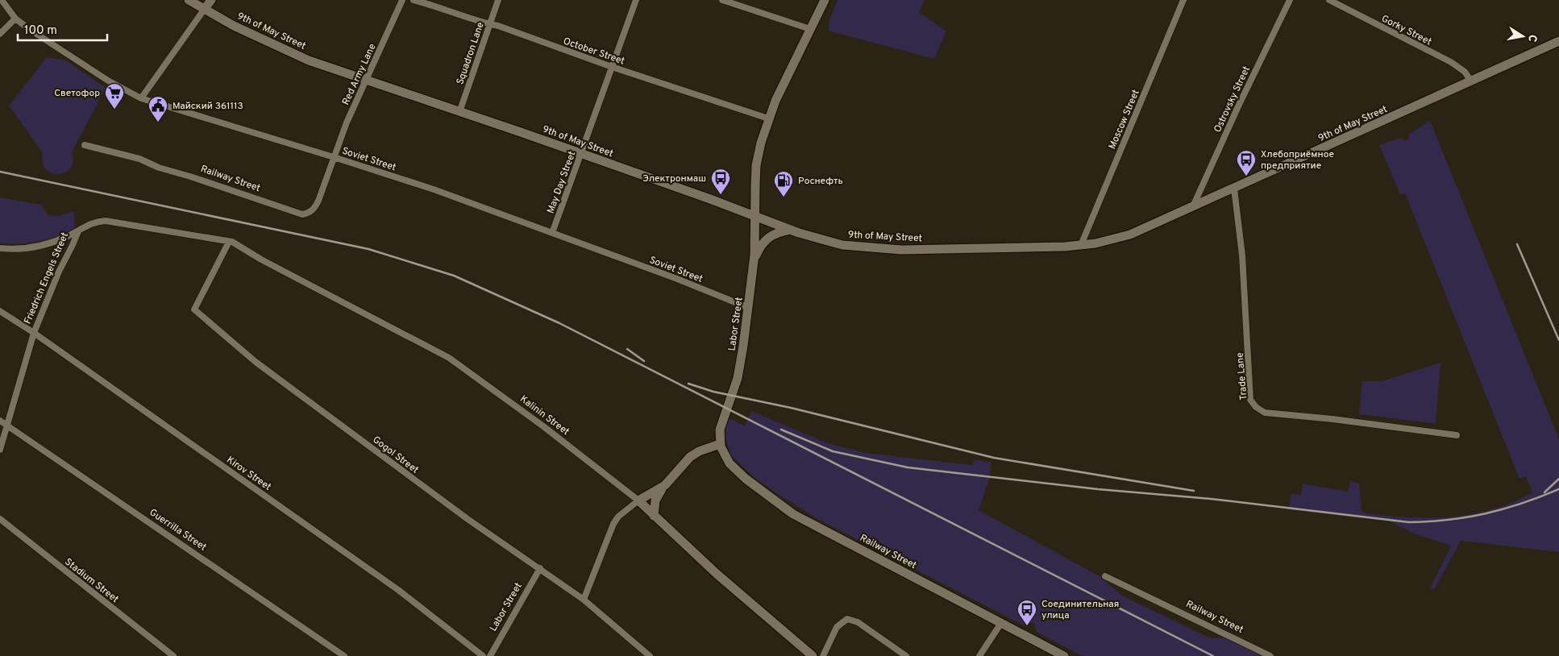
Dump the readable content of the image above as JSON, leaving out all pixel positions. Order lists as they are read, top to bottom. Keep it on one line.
{"streets":{"street":["Gorky Street","9th of May Street","October Street","Squadron Lane","Red Army Lane","Ostrovsky Street","Moscow Street","Soviet Street","Railway Street","May Day Street","Friedrich Engels Street","Labor Street","Trade Lane","Kalinin Street","Gogol Street","Kirov Street","Guerrilla Street","Stadium Street"]},"crossings":[["Gorky Street","9th of May Street"],["9th of May Street","Squadron Lane"],["9th of May Street","Red Army Lane"],["9th of May Street","Ostrovsky Street"],["9th of May Street","Moscow Street"],["9th of May Street","May Day Street"],["9th of May Street","Labor Street"],["9th of May Street","Trade Lane"],["October Street","Squadron Lane"],["October Street","May Day Street"],["October Street","Labor Street"],["Red Army Lane","Soviet Street"],["Red Army Lane","Railway Street"],["Soviet Street","Railway Street"],["Soviet Street","May Day Street"],["Soviet Street","Labor Street"],["Railway Street","Labor Street"],["Friedrich Engels Street","Kirov Street"],["Friedrich Engels Street","Guerrilla Street"],["Labor Street","Gogol Street"],["Kalinin Street","Gogol Street"]],"places":{"supermarket":["Светофор"],"public building":["Майский 361113"],"bus stop":["Хлебоприёмное предприятие","Электронмаш","Соединительная улица"],"fuel station":["Роснефть"]},"scale_bar":"100 m","north":"right"}
